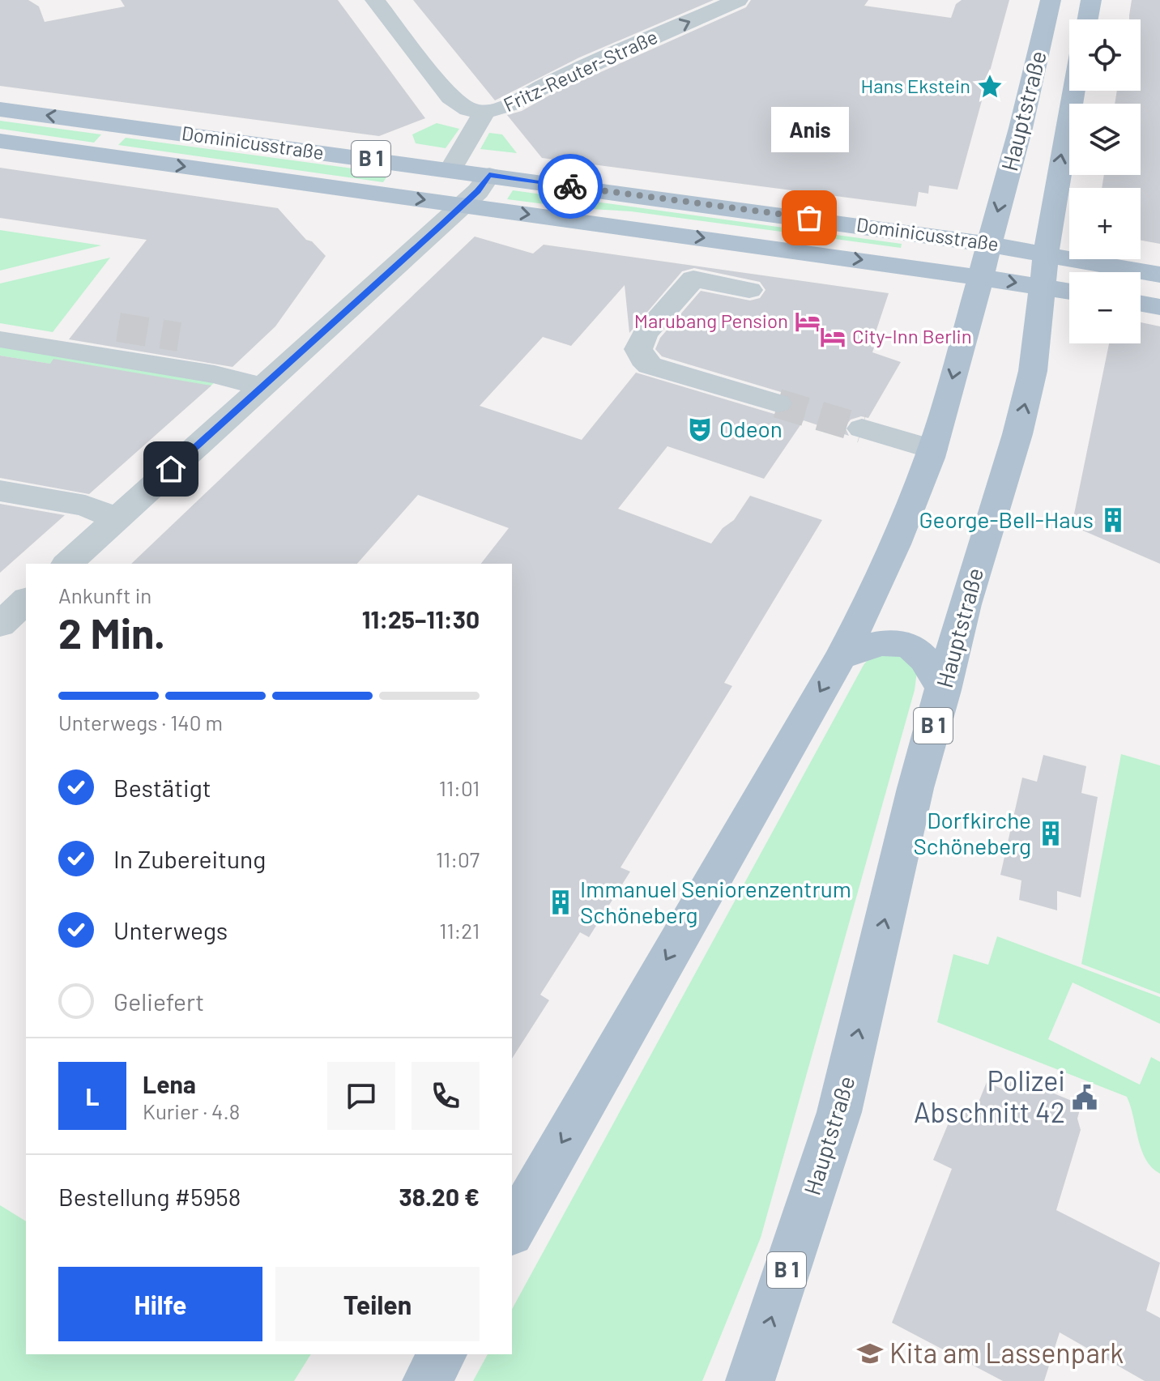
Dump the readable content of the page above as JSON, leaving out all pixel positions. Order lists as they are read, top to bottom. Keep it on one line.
{"streets":{"main road":["Hauptstraße","Dominicusstraße","B 1"],"street":["Fritz-Reuter-Straße"]},"crossings":[["Fritz-Reuter-Straße","Dominicusstraße"],["Hauptstraße","Dominicusstraße"]],"one_way":["Fritz-Reuter-Straße"],"places":{"place":["Hans Ekstein"],"other":["Anis"],"hotel":["Marubang Pension","City-Inn Berlin"],"theatre":["Odeon"],"building":["George-Bell-Haus","Dorfkirche Schöneberg","Immanuel Seniorenzentrum Schöneberg"],"public building":["Polizei Abschnitt 42"],"school or university":["Kita am Lassenpark"]},"page":{"map_buttons":["+","−"],"bubble":"Anis","heading":["2 Min.","Ankunft in","11:25–11:30"],"panel":["Lena","Kurier · 4.8","Bestellung #5958","38.20 €"],"bar":"Unterwegs · 140 m","list":[["Bestätigt","11:01"],["In Zubereitung","11:07"],["Unterwegs","11:21"],"Geliefert"],"round":"L","buttons":["Hilfe","Teilen"]}}
